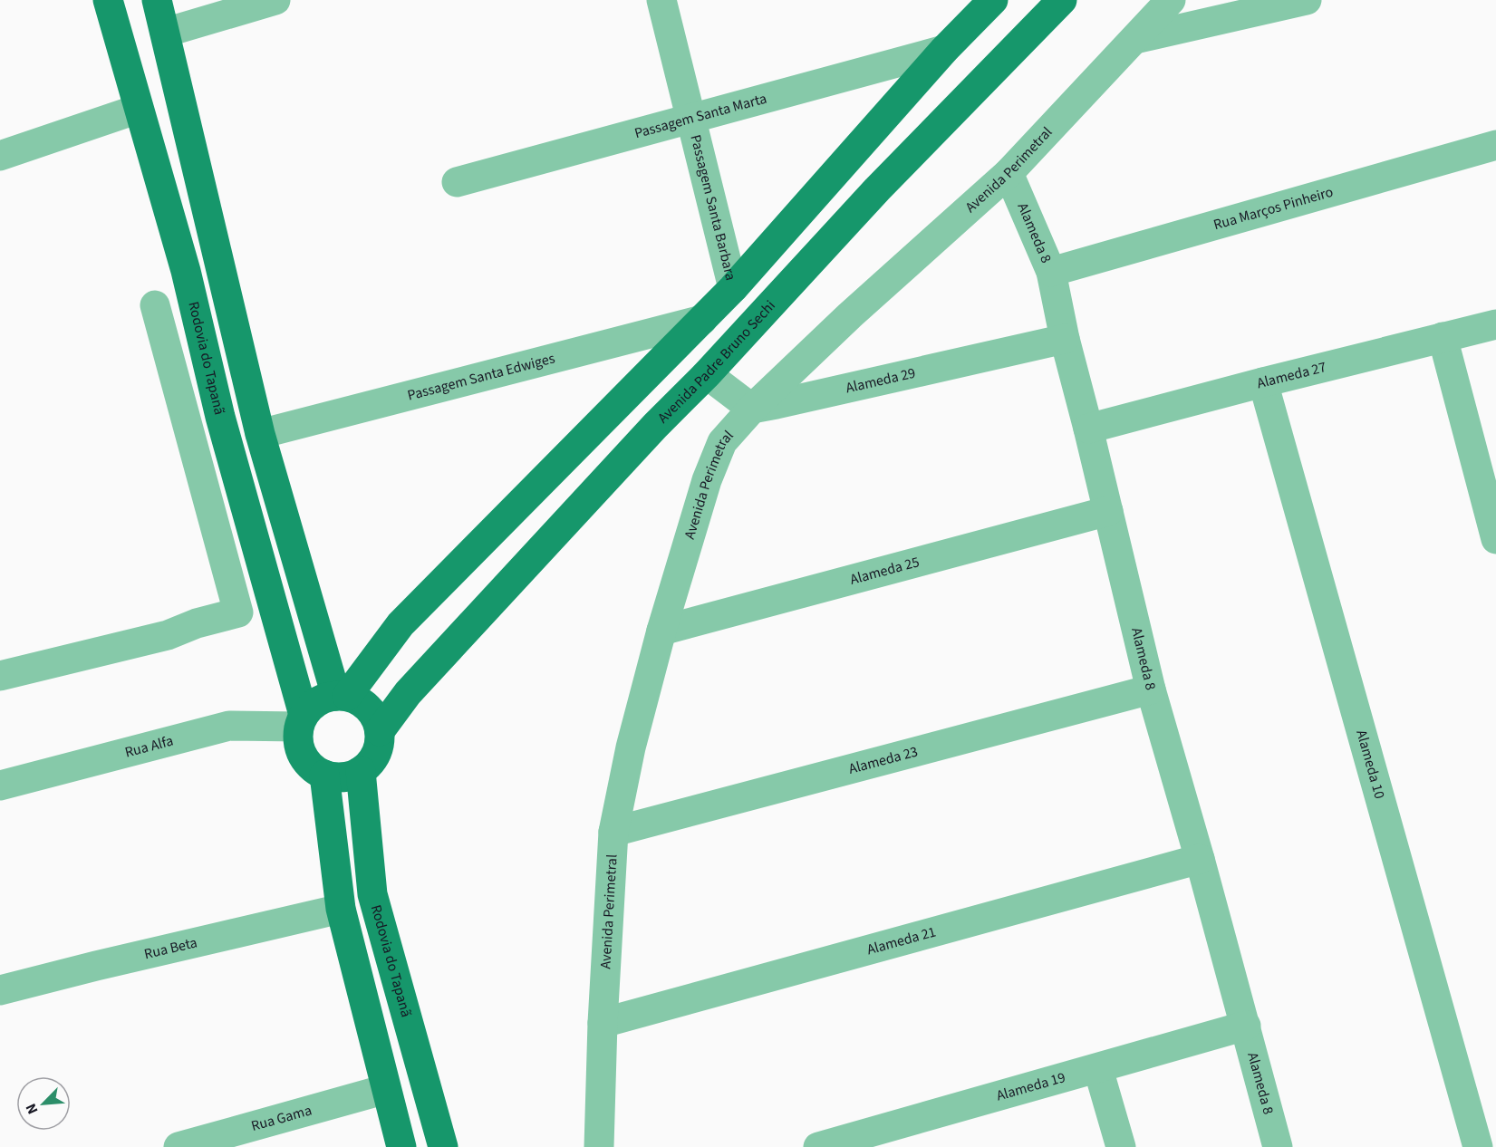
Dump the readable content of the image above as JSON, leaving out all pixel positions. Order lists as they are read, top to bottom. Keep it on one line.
{"streets":{"main road":["Rodovia do Tapanã","Avenida Padre Bruno Sechi"],"street":["Passagem Santa Marta","Avenida Perimetral","Passagem Santa Barbara","Rua Marços Pinheiro","Alameda 8","Alameda 27","Passagem Santa Edwiges","Alameda 29","Alameda 25","Rua Alfa","Alameda 23","Alameda 10","Alameda 21","Rua Beta","Alameda 19","Rua Gama"]},"crossings":[["Passagem Santa Marta","Passagem Santa Barbara"],["Avenida Perimetral","Alameda 8"],["Avenida Perimetral","Alameda 29"],["Avenida Perimetral","Alameda 25"],["Avenida Perimetral","Alameda 23"],["Avenida Perimetral","Alameda 21"],["Rua Marços Pinheiro","Alameda 8"],["Alameda 8","Alameda 27"],["Alameda 8","Alameda 29"],["Alameda 8","Alameda 25"],["Alameda 8","Alameda 23"],["Alameda 8","Alameda 21"],["Alameda 8","Alameda 19"],["Rodovia do Tapanã","Avenida Padre Bruno Sechi"],["Rodovia do Tapanã","Rua Alfa"],["Avenida Padre Bruno Sechi","Rua Alfa"],["Alameda 27","Alameda 10"]],"north":"bottom left"}
